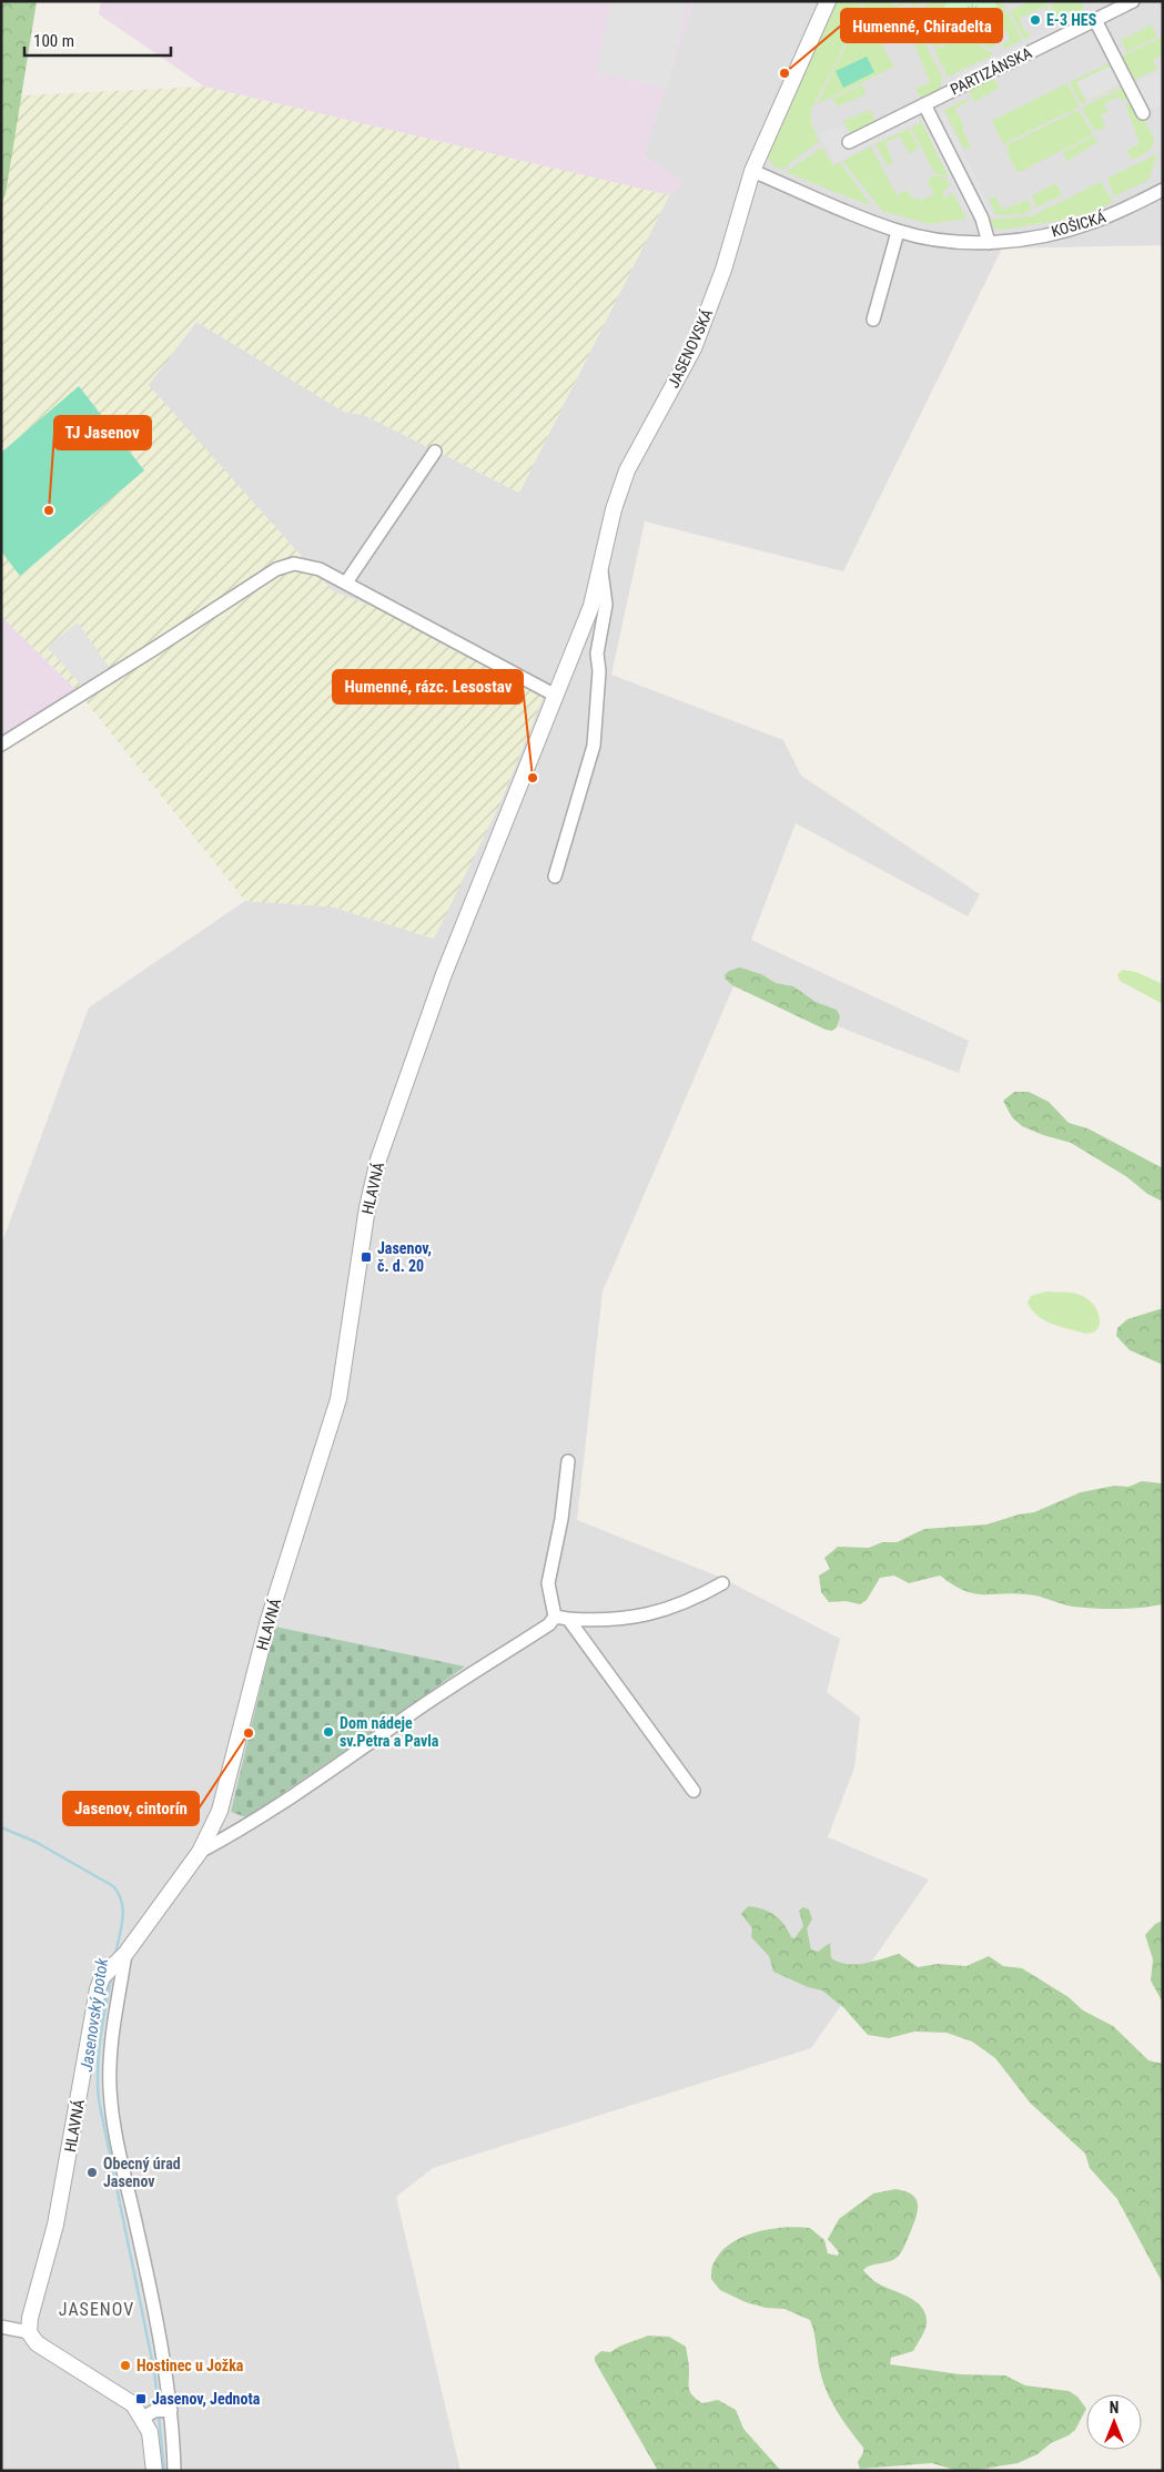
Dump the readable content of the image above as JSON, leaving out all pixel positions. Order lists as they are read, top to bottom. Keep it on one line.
{"streets":{"street":["PARTIZÁNSKA","KOŠICKÁ","JASENOVSKÁ","HLAVNÁ"]},"crossings":[["KOŠICKÁ","JASENOVSKÁ"],["JASENOVSKÁ","HLAVNÁ"]],"districts":["JASENOV"],"water":["Jasenovský potok"],"places":{"other":["E-3 HES","Humenné, Chiradelta","TJ Jasenov","Humenné, rázc. Lesostav","Dom nádeje sv.Petra a Pavla","Jasenov, cintorín","Obecný úrad Jasenov","Hostinec u Jožka"],"transit":["Jasenov, č. d. 20","Jasenov, Jednota"]},"scale_bar":"100 m","north":"top"}
